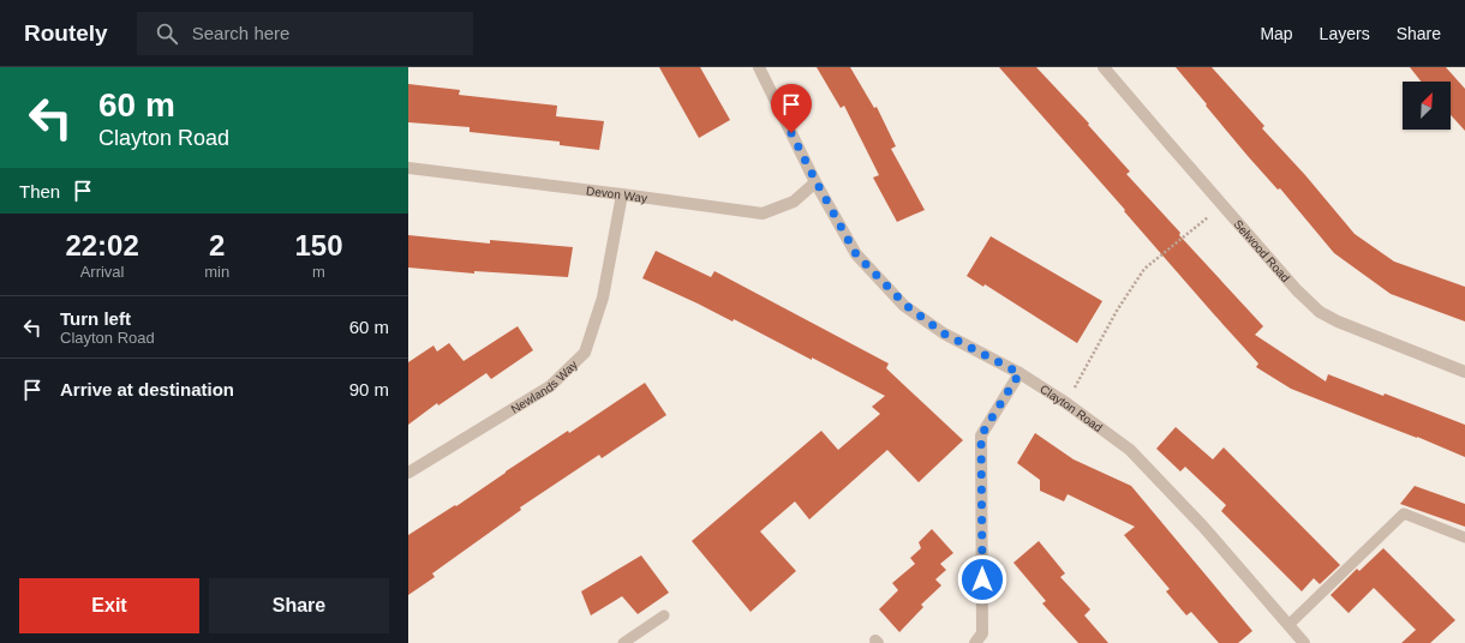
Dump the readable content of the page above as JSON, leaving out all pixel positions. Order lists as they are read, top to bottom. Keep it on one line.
{"streets":{"street":["Devon Way","Selwood Road","Newlands Way","Clayton Road"]},"crossings":[["Devon Way","Newlands Way"],["Devon Way","Clayton Road"]],"north":"top right","page":{"header":"Routely","search":"Search here","nav":["Map","Layers","Share"],"turn":["60 m","Clayton Road"],"then":"Then","eta":["22:02","Arrival","2","min","150","m"],"list":[{"name":"Turn left","note":"Clayton Road","value":"60 m"},{"name":"Arrive at destination","value":"90 m"}],"buttons":["Exit","Share"]}}
